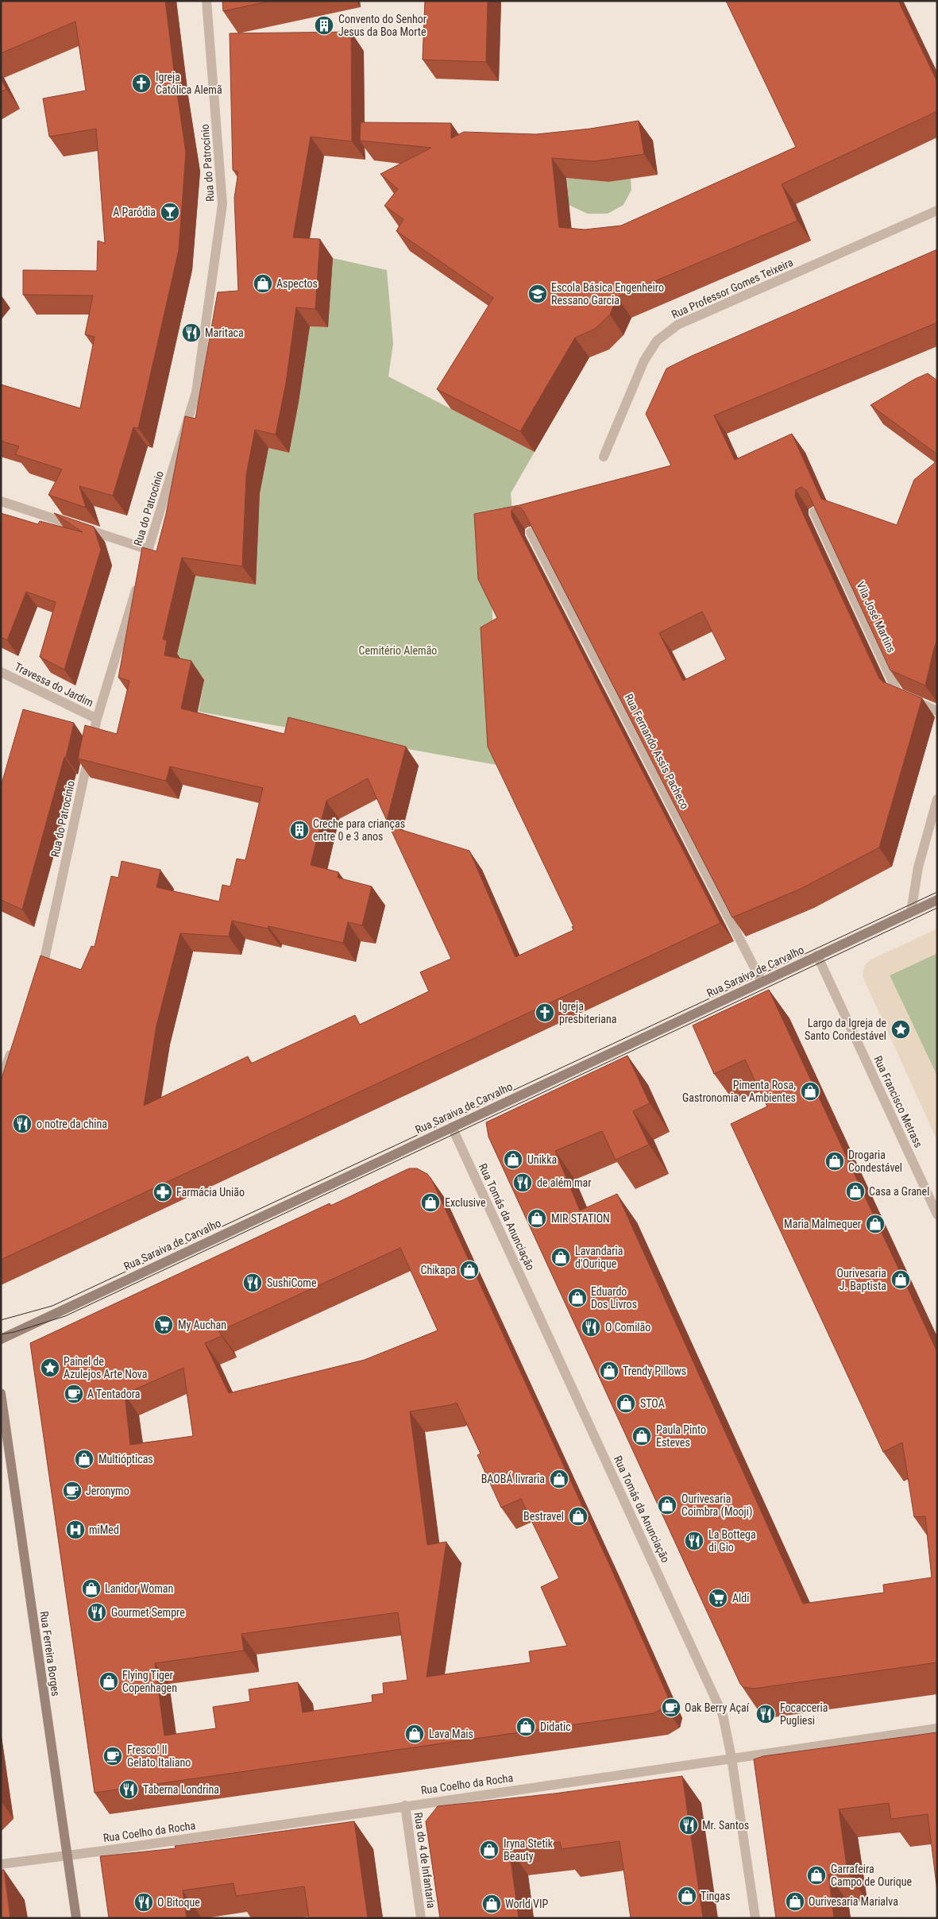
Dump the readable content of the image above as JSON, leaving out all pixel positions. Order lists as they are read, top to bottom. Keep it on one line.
{"streets":{"street":["Rua do Patrocínio","Rua Professor Gomes Teixeira","Vila José Martins","Travessa do Jardim","Rua Fernando Assis Pacheco","Rua Saraiva de Carvalho","Rua Francisco Metrass","Rua Tomás da Anunciação","Rua Ferreira Borges","Rua Coelho da Rocha","Rua do 4 de Infantaria"]},"crossings":[["Rua do Patrocínio","Travessa do Jardim"],["Rua Fernando Assis Pacheco","Rua Saraiva de Carvalho"],["Rua Saraiva de Carvalho","Rua Francisco Metrass"],["Rua Saraiva de Carvalho","Rua Tomás da Anunciação"],["Rua Tomás da Anunciação","Rua Coelho da Rocha"],["Rua Ferreira Borges","Rua Coelho da Rocha"],["Rua Coelho da Rocha","Rua do 4 de Infantaria"]],"parks":["Cemitério Alemão"],"places":{"building":["Convento do Senhor Jesus da Boa Morte","Creche para crianças entre 0 e 3 anos"],"church":["Igreja Católica Alemã","Igreja presbiteriana"],"bar":["A Paródia"],"shop":["Aspectos","Pimenta Rosa, Gastronomia e Ambientes","Unikka","Drogaria Condestável","Casa a Granel","Exclusive","MIR STATION","Maria Malmequer","Lavandaria d'Ourique","Chikapa","Ourivesaria J. Baptista","Eduardo Dos Livros","Trendy Pillows","STOA","Paula Pinto Esteves","Multiópticas","BAOBÁ livraria","Ourivesaria Coimbra (Mooji)","Bestravel","Lanidor Woman","Flying Tiger Copenhagen","Didatic","Lava Mais","Iryna Stetik Beauty","Garrafeira Campo de Ourique","Tingas","Ourivesaria Marialva","World VIP"],"school or university":["Escola Básica Engenheiro Ressano Garcia"],"restaurant":["Maritaca","o notre da china","de além mar","SushiCome","O Comilão","La Bottega di Gio","Gourmet Sempre","Focacceria Pugliesi","Taberna Londrina","Mr. Santos","O Bitoque"],"place":["Largo da Igreja de Santo Condestável","Painel de Azulejos Arte Nova"],"pharmacy":["Farmácia União"],"supermarket":["My Auchan","Aldi"],"cafe":["A Tentadora","Jeronymo","Oak Berry Açaí","Fresco! Il Gelato Italiano"],"hospital":["miMed"]}}
